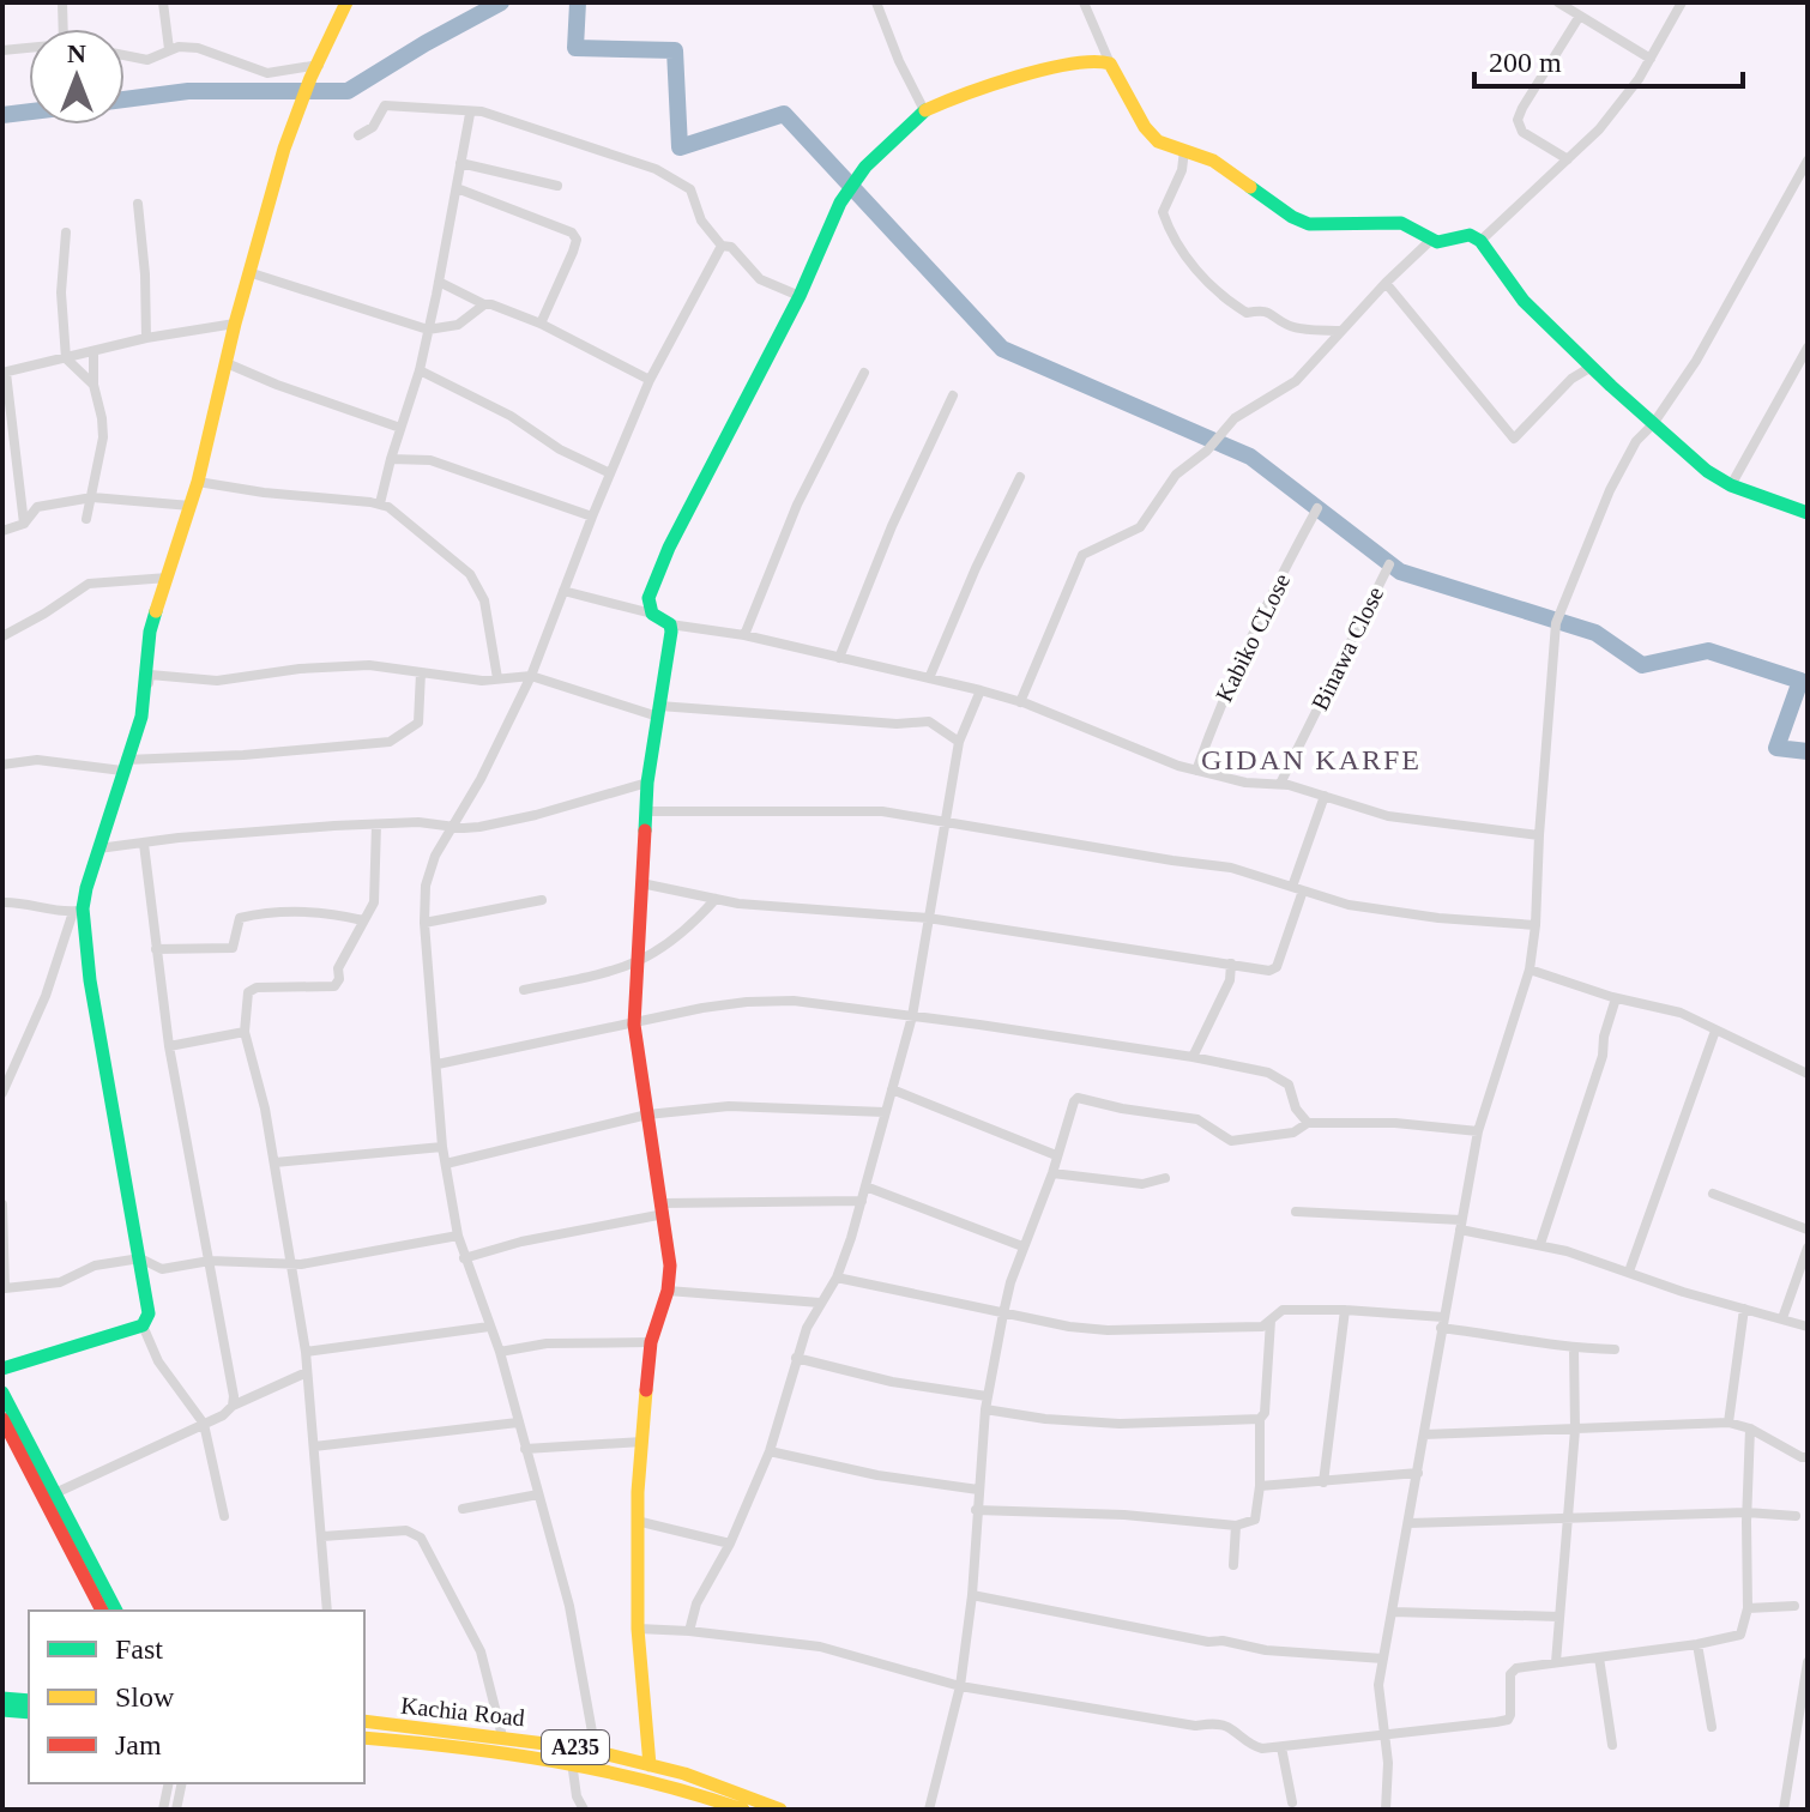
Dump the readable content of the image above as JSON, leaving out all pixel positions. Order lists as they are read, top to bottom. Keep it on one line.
{"streets":{"main road":["Kachia Road","A235"],"street":["Kabiko CLose","Binawa Close"]},"districts":["GIDAN KARFE"],"legend":["Fast","Slow","Jam"],"scale_bar":"200 m","north":"top"}
